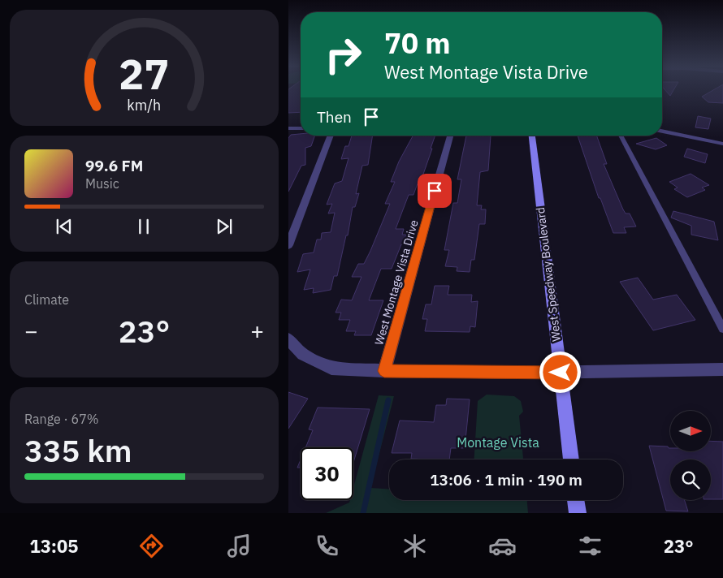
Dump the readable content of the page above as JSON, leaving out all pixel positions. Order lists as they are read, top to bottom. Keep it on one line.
{"streets":{"main road":["West Speedway Boulevard"],"street":["West Montage Vista Drive"]},"parks":["Montage Vista"],"north":"right","page":{"turn":["70 m","West Montage Vista Drive"],"then":"Then","song":["99.6 FM","Music"],"tile":["Climate",["Range · 67%","335 km"]],"heat":["−","23°","+"],"limit":"30","trip":"13:06 · 1 min · 190 m","tabs":["13:05","23°"],"gauge":["27","km/h"]}}
